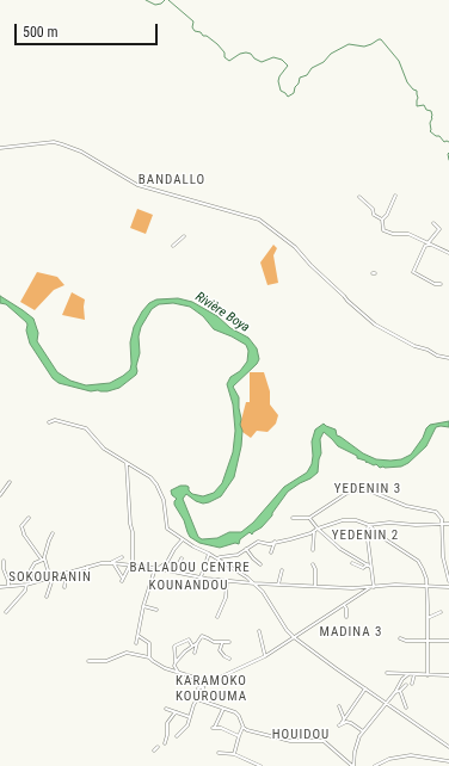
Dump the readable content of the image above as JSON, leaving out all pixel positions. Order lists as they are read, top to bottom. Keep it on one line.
{"districts":["BANDALLO","YEDENIN 3","YEDENIN 2","BALLADOU CENTRE","SOKOURANIN","KOUNANDOU","MADINA 3","KARAMOKO KOUROUMA","HOUIDOU"],"water":["Rivière Boya"],"scale_bar":"500 m"}
